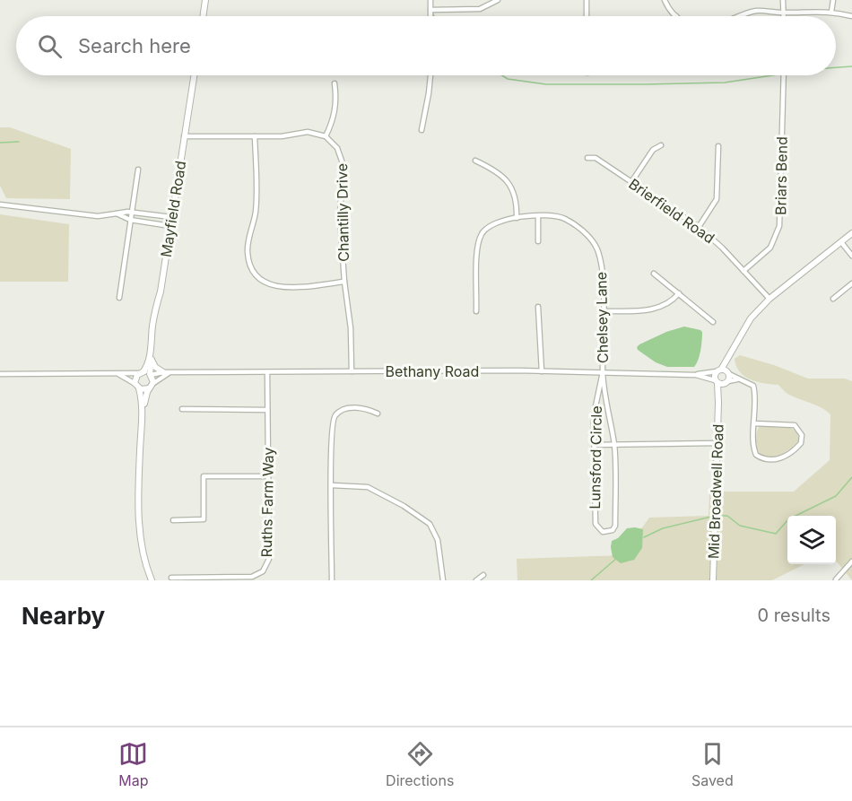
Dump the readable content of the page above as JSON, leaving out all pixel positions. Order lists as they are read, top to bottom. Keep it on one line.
{"streets":{"street":["Briars Bend","Mayfield Road","Brierfield Road","Chantilly Drive","Chelsey Lane","Bethany Road","Lunsford Circle","Mid Broadwell Road","Ruths Farm Way"]},"crossings":[["Briars Bend","Brierfield Road"],["Mayfield Road","Bethany Road"],["Chantilly Drive","Bethany Road"],["Chelsey Lane","Bethany Road"],["Chelsey Lane","Lunsford Circle"],["Bethany Road","Lunsford Circle"],["Bethany Road","Mid Broadwell Road"],["Bethany Road","Ruths Farm Way"]],"page":{"search":"Search here","heading":["Nearby","0 results"],"nav":["Map","Directions","Saved"]}}
